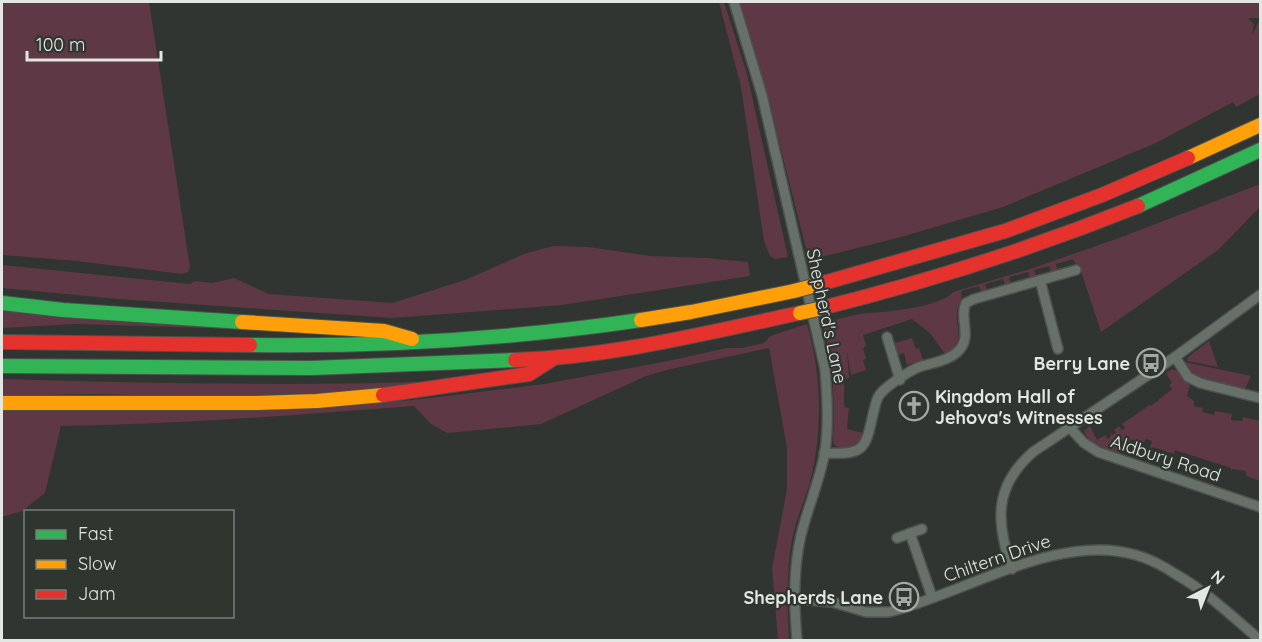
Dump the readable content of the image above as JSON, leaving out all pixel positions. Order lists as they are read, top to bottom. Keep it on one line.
{"streets":{"street":["Shepherd's Lane","Aldbury Road","Chiltern Drive"]},"crossings":[["Shepherd's Lane","Chiltern Drive"]],"places":{"bus stop":["Berry Lane","Shepherds Lane"],"church":["Kingdom Hall of Jehova's Witnesses"]},"legend":["Fast","Slow","Jam"],"scale_bar":"100 m","north":"top right"}
